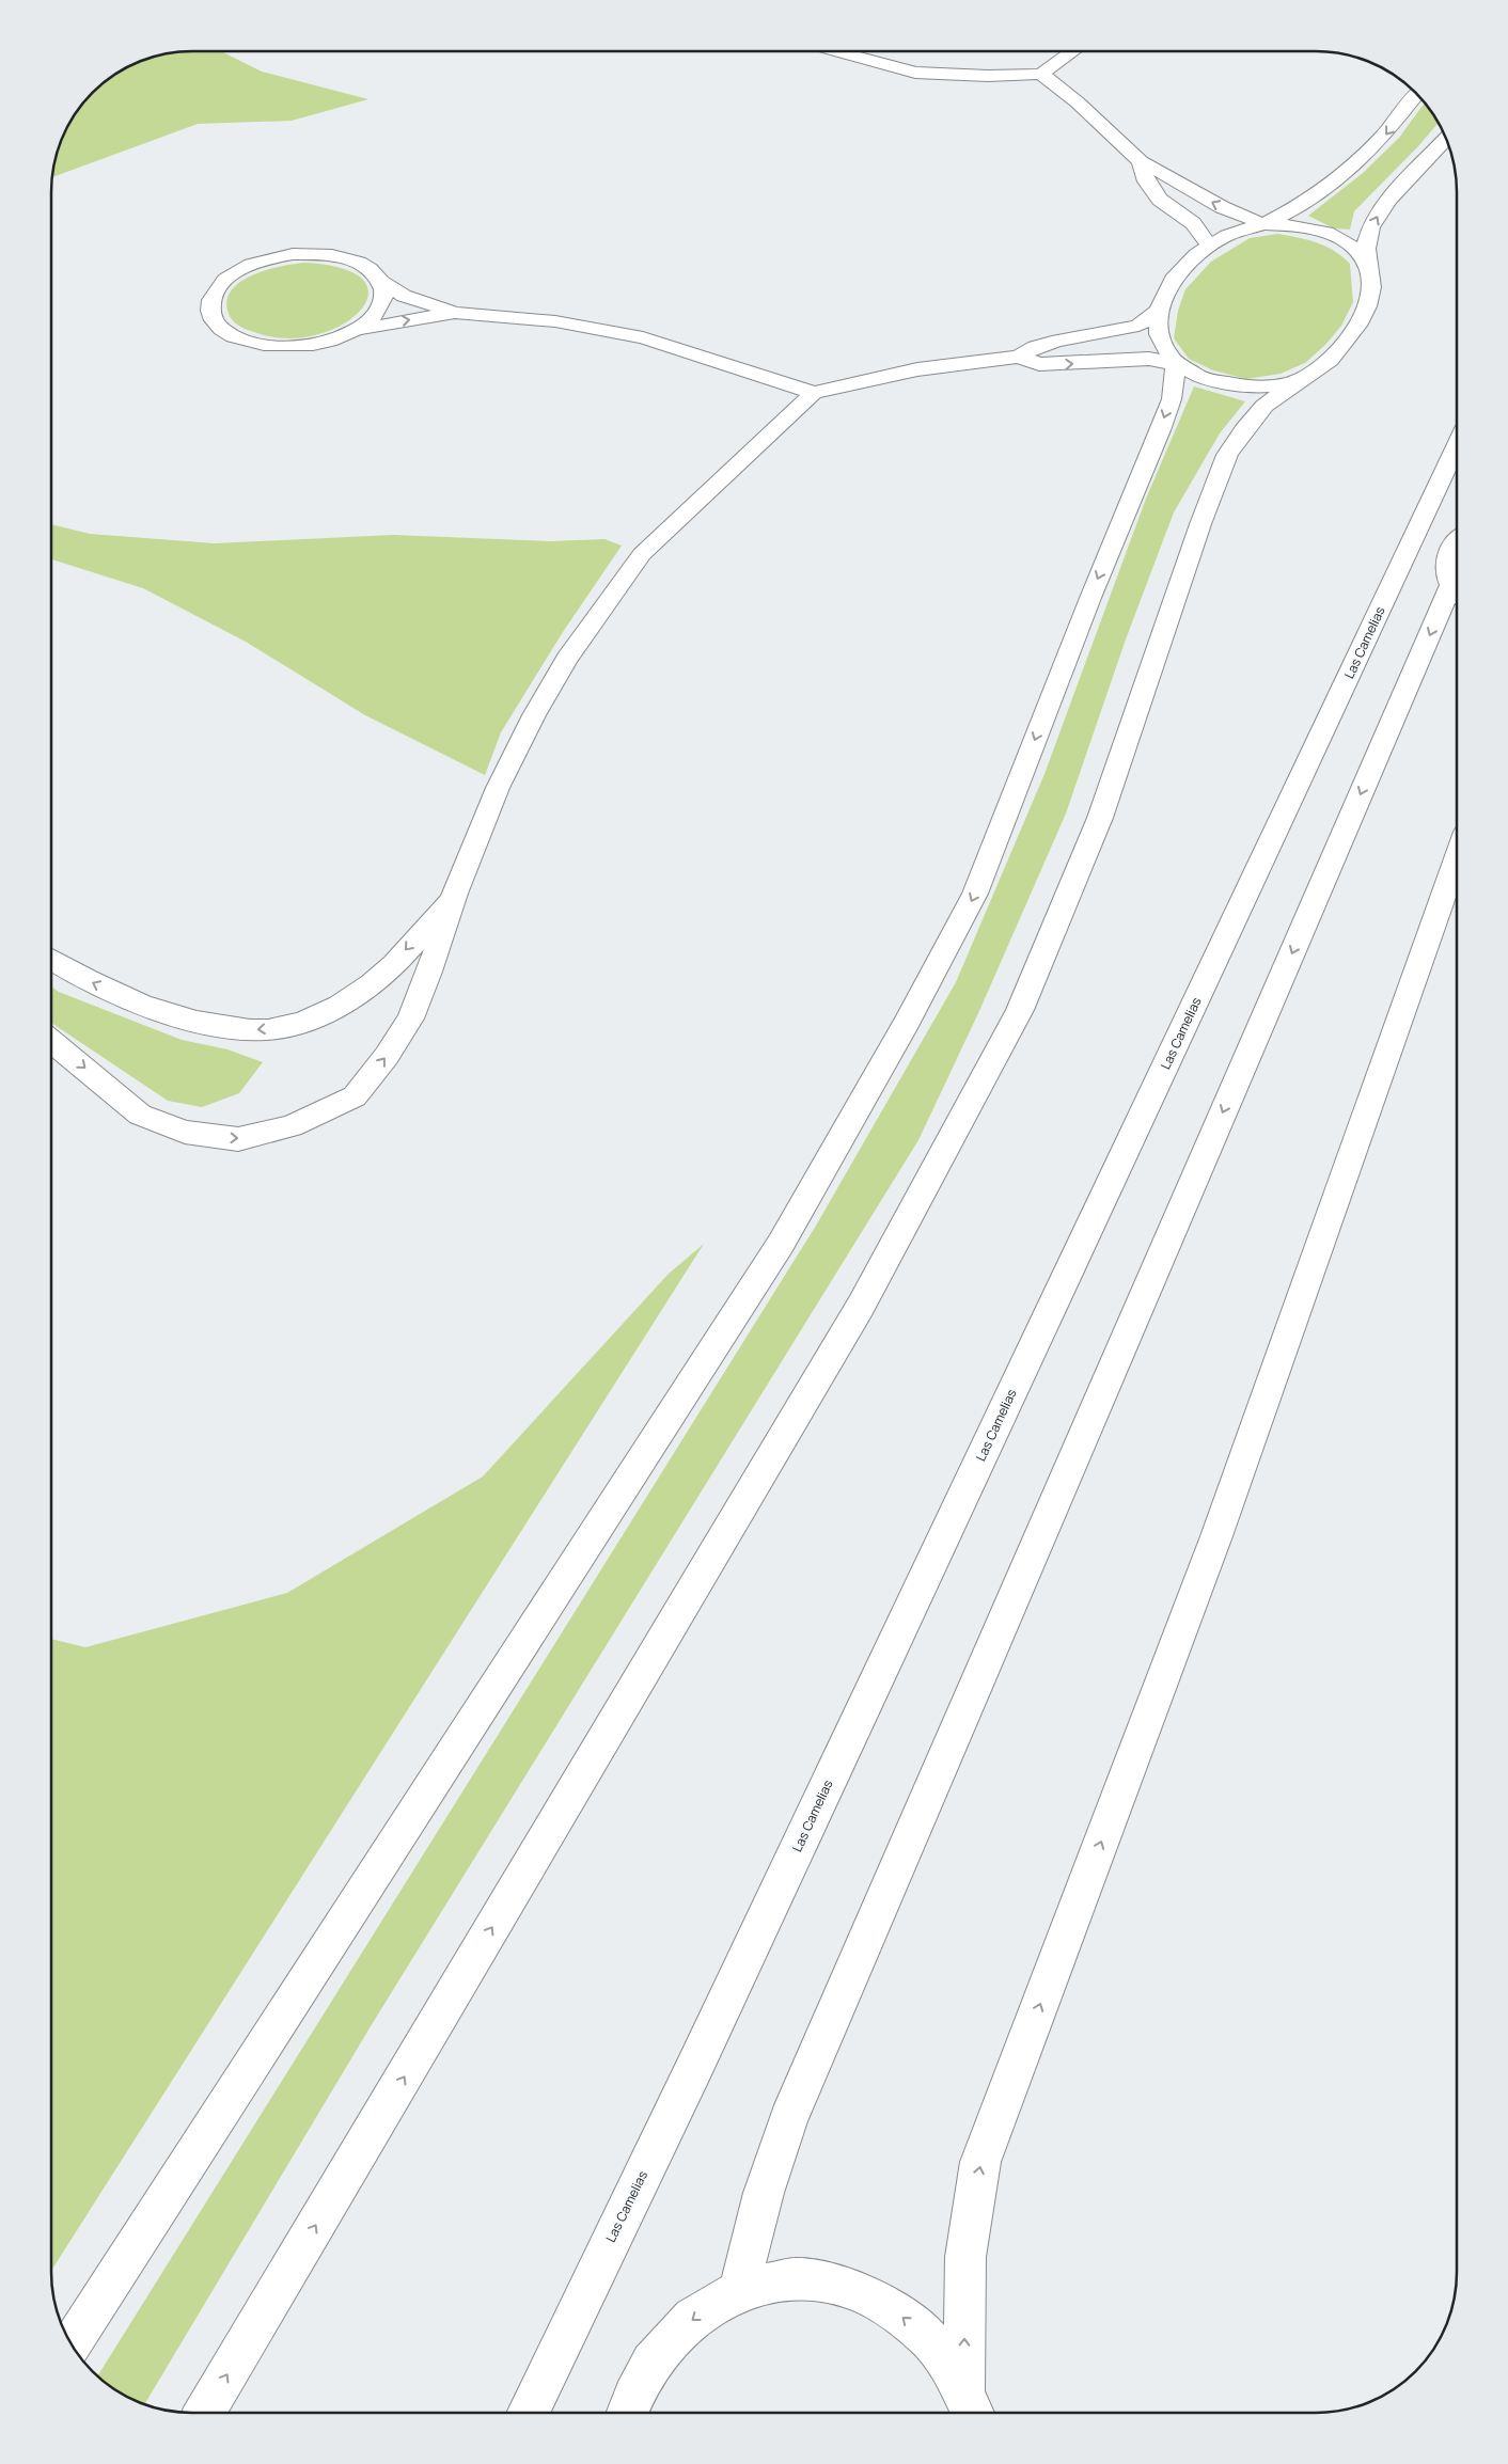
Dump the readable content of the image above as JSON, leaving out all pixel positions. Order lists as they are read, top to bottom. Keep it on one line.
{"streets":{"street":["Las Camelias"]}}
